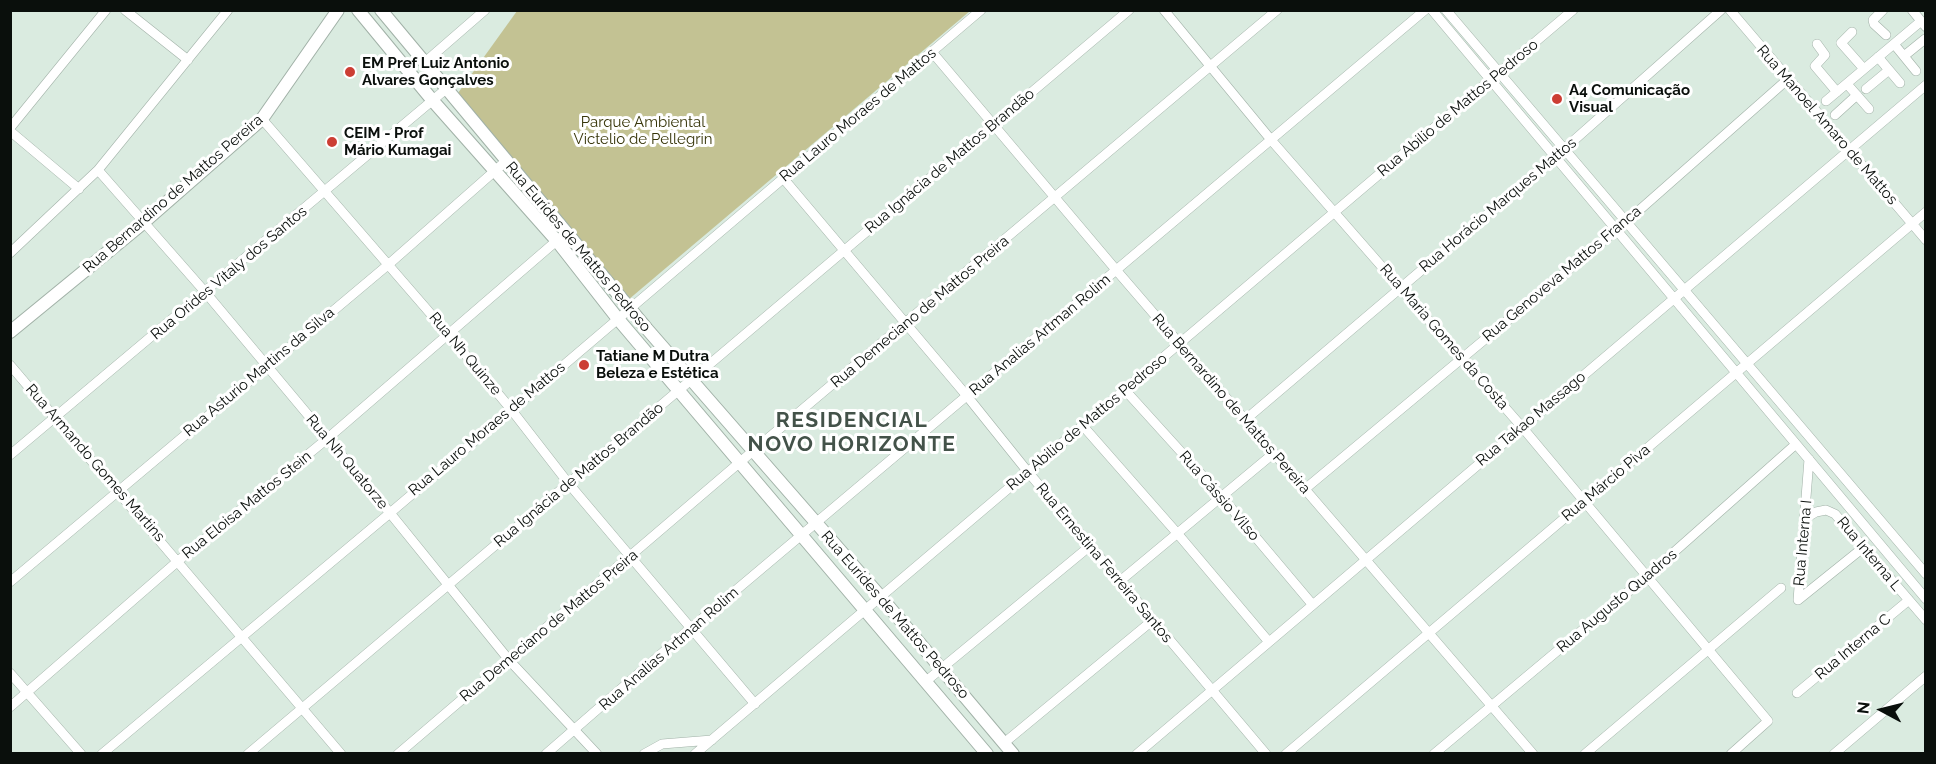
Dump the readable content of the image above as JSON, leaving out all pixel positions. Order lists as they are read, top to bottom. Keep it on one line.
{"streets":{"street":["Rua Abilio de Mattos Pedroso","Rua Lauro Moraes de Mattos","Rua Manoel Amaro de Mattos","Rua Ignácia de Mattos Brandão","Rua Bernardino de Mattos Pereira","Rua Horácio Marques Mattos","Rua Eurídes de Mattos Pedroso","Rua Orides Vitaly dos Santos","Rua Genoveva Mattos Franca","Rua Demeciano de Mattos Preira","Rua Analias Artman Rolim","Rua Maria Gomes da Costa","Rua Nh Quinze","Rua Asturio Martins da Silva","Rua Takao Massago","Rua Nh Quatorze","Rua Armando Gomes Martins","Rua Márcio Piva","Rua Cássio Vilso","Rua Eloisa Mattos Stein","Rua Interna I","Rua Interna L","Rua Ernestina Ferreira Santos","Rua Augusto Quadros","Rua Interna C"]},"crossings":[["Rua Abilio de Mattos Pedroso","Rua Bernardino de Mattos Pereira"],["Rua Abilio de Mattos Pedroso","Rua Eurídes de Mattos Pedroso"],["Rua Abilio de Mattos Pedroso","Rua Maria Gomes da Costa"],["Rua Abilio de Mattos Pedroso","Rua Nh Quinze"],["Rua Abilio de Mattos Pedroso","Rua Cássio Vilso"],["Rua Abilio de Mattos Pedroso","Rua Ernestina Ferreira Santos"],["Rua Lauro Moraes de Mattos","Rua Bernardino de Mattos Pereira"],["Rua Lauro Moraes de Mattos","Rua Eurídes de Mattos Pedroso"],["Rua Lauro Moraes de Mattos","Rua Nh Quinze"],["Rua Lauro Moraes de Mattos","Rua Nh Quatorze"],["Rua Lauro Moraes de Mattos","Rua Armando Gomes Martins"],["Rua Lauro Moraes de Mattos","Rua Ernestina Ferreira Santos"],["Rua Manoel Amaro de Mattos","Rua Genoveva Mattos Franca"],["Rua Manoel Amaro de Mattos","Rua Takao Massago"],["Rua Manoel Amaro de Mattos","Rua Márcio Piva"],["Rua Ignácia de Mattos Brandão","Rua Bernardino de Mattos Pereira"],["Rua Ignácia de Mattos Brandão","Rua Eurídes de Mattos Pedroso"],["Rua Ignácia de Mattos Brandão","Rua Nh Quinze"],["Rua Ignácia de Mattos Brandão","Rua Nh Quatorze"],["Rua Ignácia de Mattos Brandão","Rua Armando Gomes Martins"],["Rua Ignácia de Mattos Brandão","Rua Ernestina Ferreira Santos"],["Rua Bernardino de Mattos Pereira","Rua Horácio Marques Mattos"],["Rua Bernardino de Mattos Pereira","Rua Genoveva Mattos Franca"],["Rua Bernardino de Mattos Pereira","Rua Demeciano de Mattos Preira"],["Rua Bernardino de Mattos Pereira","Rua Analias Artman Rolim"],["Rua Bernardino de Mattos Pereira","Rua Nh Quinze"],["Rua Bernardino de Mattos Pereira","Rua Takao Massago"],["Rua Bernardino de Mattos Pereira","Rua Nh Quatorze"],["Rua Bernardino de Mattos Pereira","Rua Márcio Piva"],["Rua Bernardino de Mattos Pereira","Rua Augusto Quadros"],["Rua Horácio Marques Mattos","Rua Maria Gomes da Costa"],["Rua Eurídes de Mattos Pedroso","Rua Orides Vitaly dos Santos"],["Rua Eurídes de Mattos Pedroso","Rua Demeciano de Mattos Preira"],["Rua Eurídes de Mattos Pedroso","Rua Analias Artman Rolim"],["Rua Eurídes de Mattos Pedroso","Rua Asturio Martins da Silva"],["Rua Eurídes de Mattos Pedroso","Rua Eloisa Mattos Stein"],["Rua Orides Vitaly dos Santos","Rua Nh Quinze"],["Rua Orides Vitaly dos Santos","Rua Nh Quatorze"],["Rua Orides Vitaly dos Santos","Rua Armando Gomes Martins"],["Rua Genoveva Mattos Franca","Rua Maria Gomes da Costa"],["Rua Demeciano de Mattos Preira","Rua Maria Gomes da Costa"],["Rua Demeciano de Mattos Preira","Rua Nh Quinze"],["Rua Demeciano de Mattos Preira","Rua Nh Quatorze"],["Rua Demeciano de Mattos Preira","Rua Ernestina Ferreira Santos"],["Rua Analias Artman Rolim","Rua Maria Gomes da Costa"],["Rua Analias Artman Rolim","Rua Nh Quinze"],["Rua Analias Artman Rolim","Rua Nh Quatorze"],["Rua Analias Artman Rolim","Rua Ernestina Ferreira Santos"],["Rua Maria Gomes da Costa","Rua Takao Massago"],["Rua Maria Gomes da Costa","Rua Márcio Piva"],["Rua Maria Gomes da Costa","Rua Augusto Quadros"],["Rua Nh Quinze","Rua Asturio Martins da Silva"],["Rua Nh Quinze","Rua Eloisa Mattos Stein"],["Rua Asturio Martins da Silva","Rua Nh Quatorze"],["Rua Asturio Martins da Silva","Rua Armando Gomes Martins"],["Rua Takao Massago","Rua Cássio Vilso"],["Rua Takao Massago","Rua Ernestina Ferreira Santos"],["Rua Nh Quatorze","Rua Eloisa Mattos Stein"],["Rua Armando Gomes Martins","Rua Eloisa Mattos Stein"],["Rua Interna I","Rua Interna L"],["Rua Interna L","Rua Interna C"]],"districts":["RESIDENCIAL NOVO HORIZONTE"],"parks":["Parque Ambiental Victelio de Pellegrin"],"places":["EM Pref Luiz Antonio Alvares Gonçalves","A4 Comunicação Visual","CEIM - Prof Mário Kumagai","Tatiane M Dutra Beleza e Estética"],"north":"left"}
